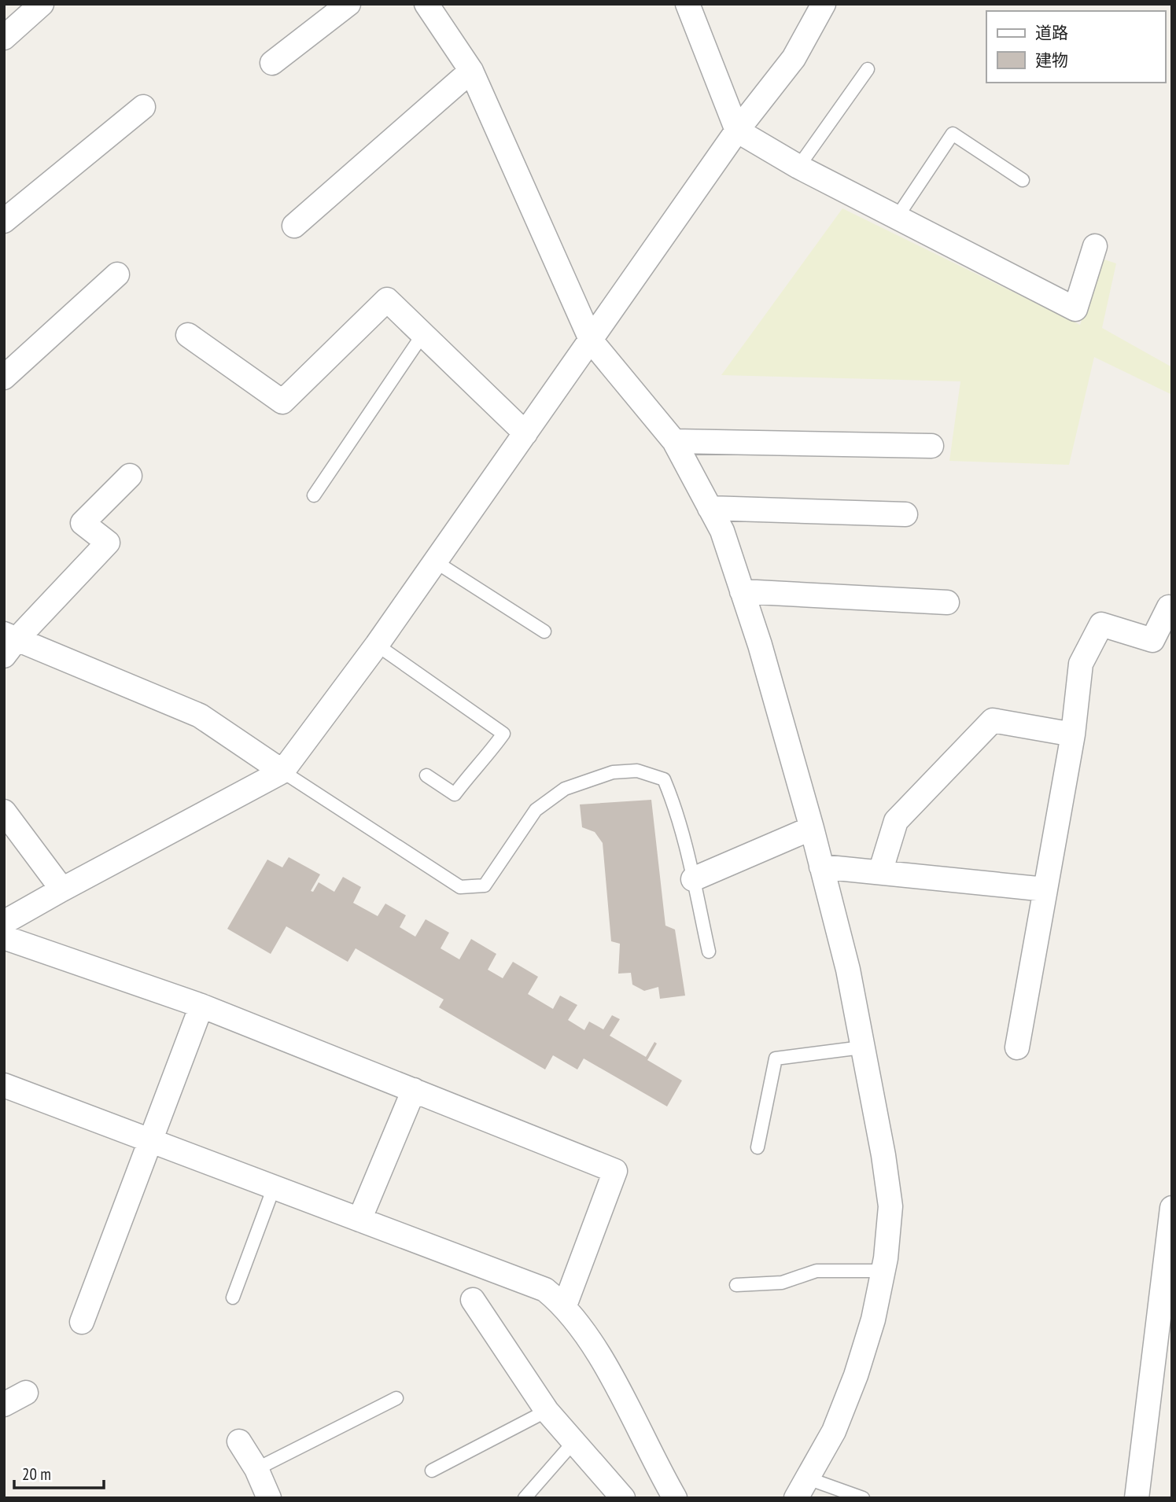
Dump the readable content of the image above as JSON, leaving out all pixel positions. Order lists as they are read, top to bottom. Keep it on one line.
{"legend":["道路","建物"],"scale_bar":"20 m"}
